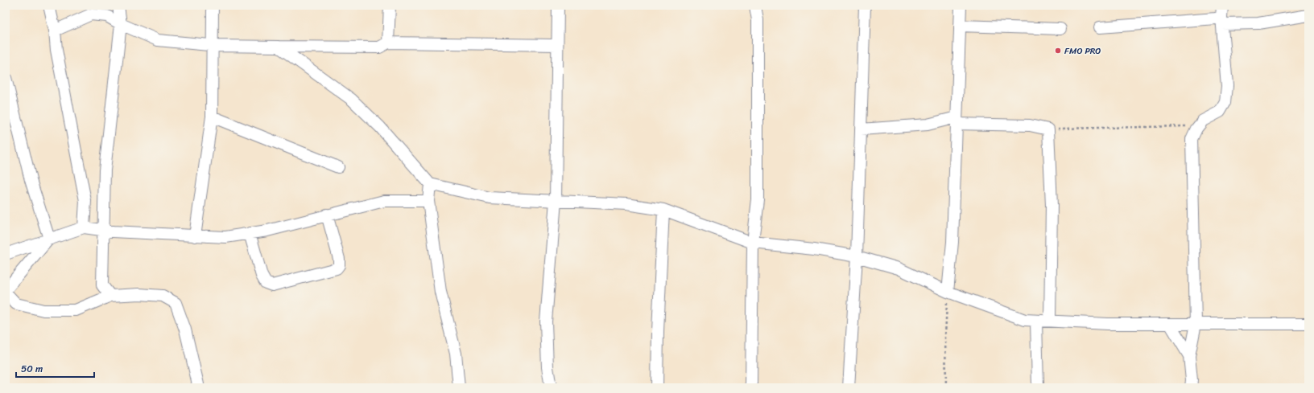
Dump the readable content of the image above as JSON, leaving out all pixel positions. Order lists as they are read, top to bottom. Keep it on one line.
{"places":["FMO PRO"],"scale_bar":"50 m"}
